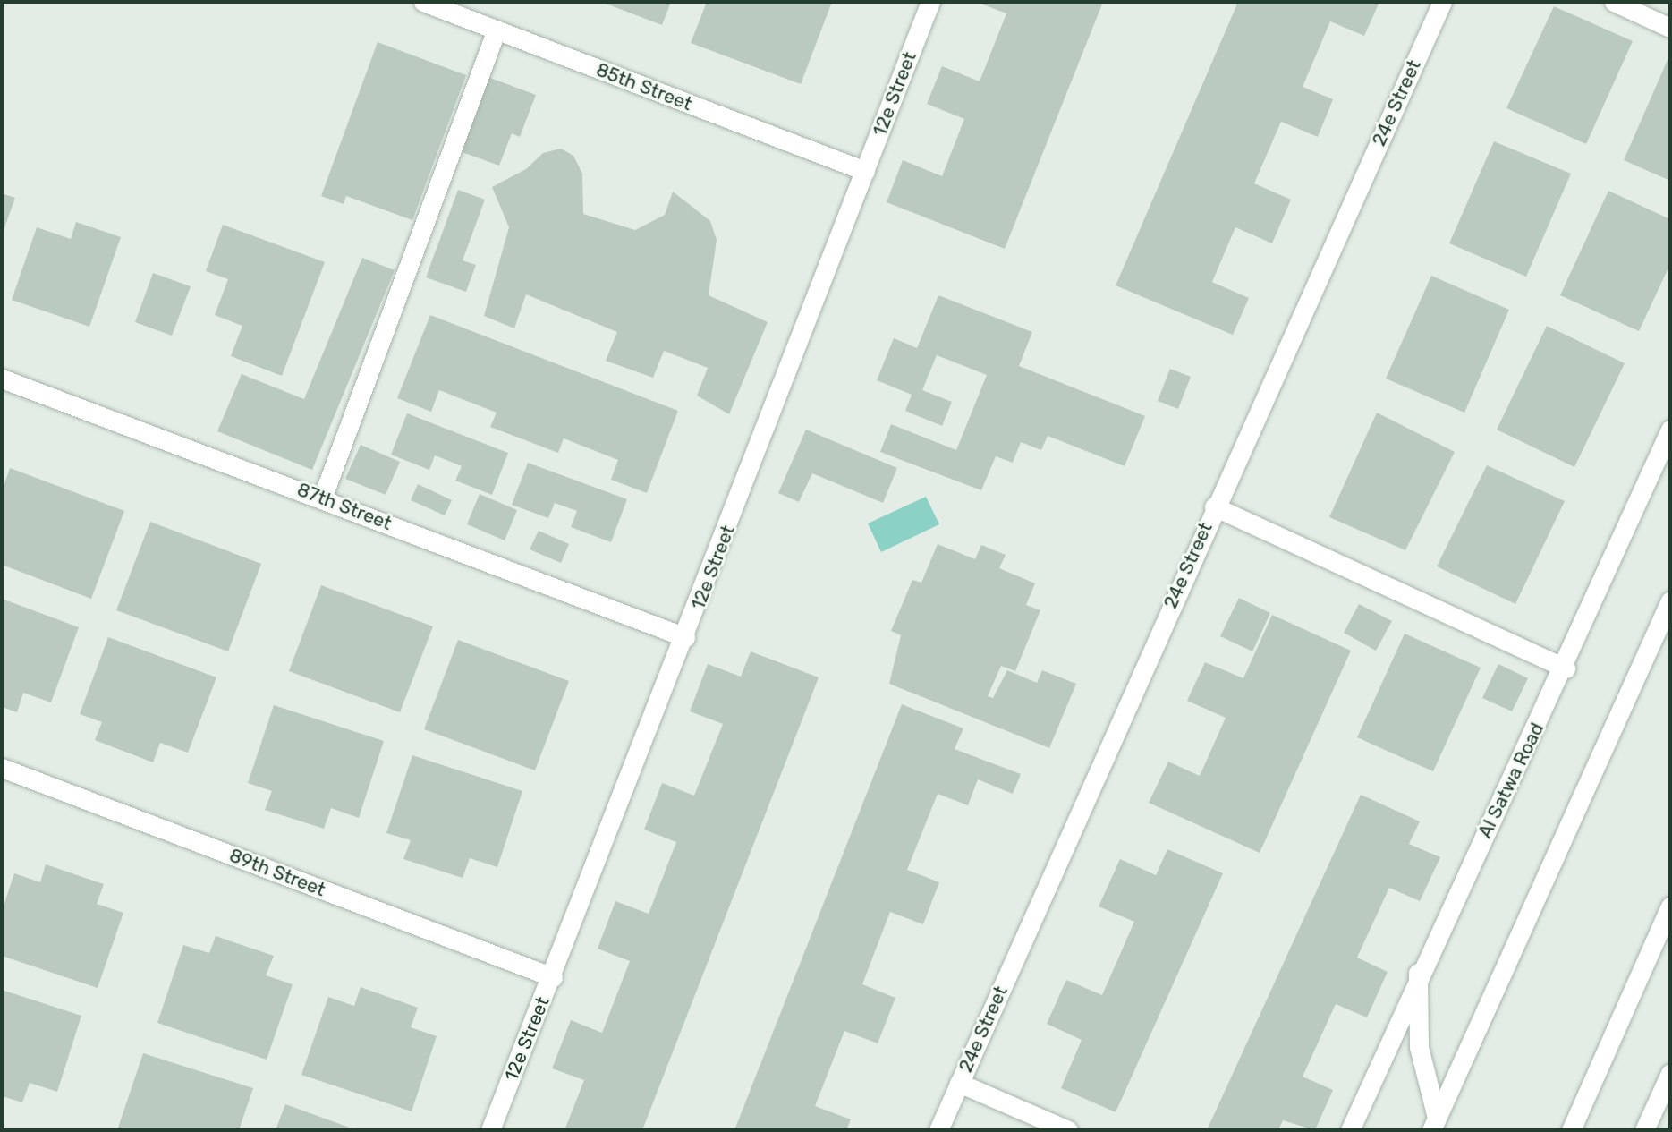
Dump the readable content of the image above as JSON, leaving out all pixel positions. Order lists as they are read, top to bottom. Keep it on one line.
{"streets":{"street":["85th Street","12e Street","24e Street","87th Street","Al Satwa Road","89th Street"]},"crossings":[["85th Street","12e Street"],["12e Street","87th Street"],["12e Street","89th Street"]]}
